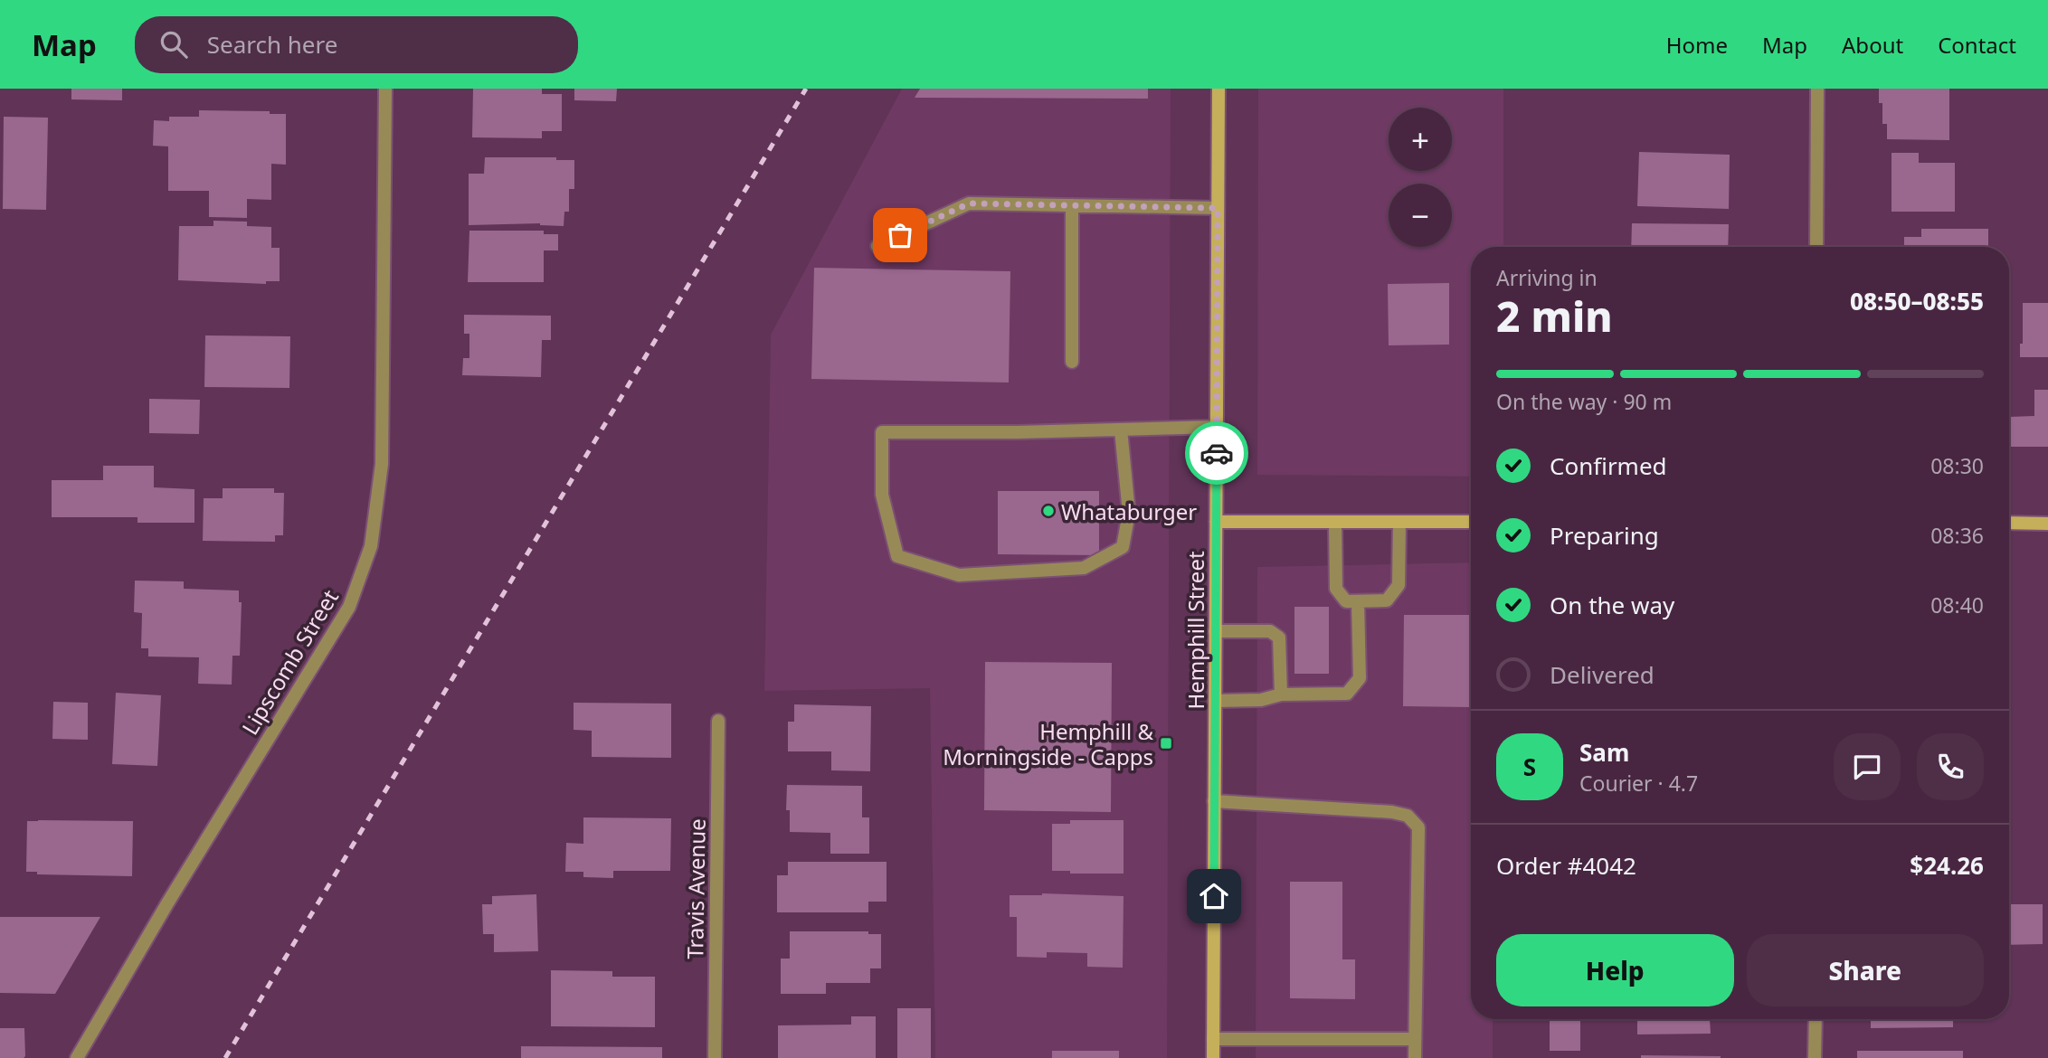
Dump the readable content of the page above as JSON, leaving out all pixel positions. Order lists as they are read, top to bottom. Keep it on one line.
{"streets":{"main road":["Hemphill Street"],"street":["Lipscomb Street","Travis Avenue"]},"places":{"other":["Whataburger"],"transit":["Hemphill & Morningside - Capps"]},"page":{"header":"Map","search":"Search here","nav":["Home","Map","About","Contact"],"map_buttons":["+","−"],"heading":["2 min","Arriving in","08:50–08:55"],"panel":["Sam","Courier · 4.7","Order #4042","$24.26"],"bar":"On the way · 90 m","list":[["Confirmed","08:30"],["Preparing","08:36"],["On the way","08:40"],"Delivered"],"round":"S","buttons":["Help","Share"]}}
